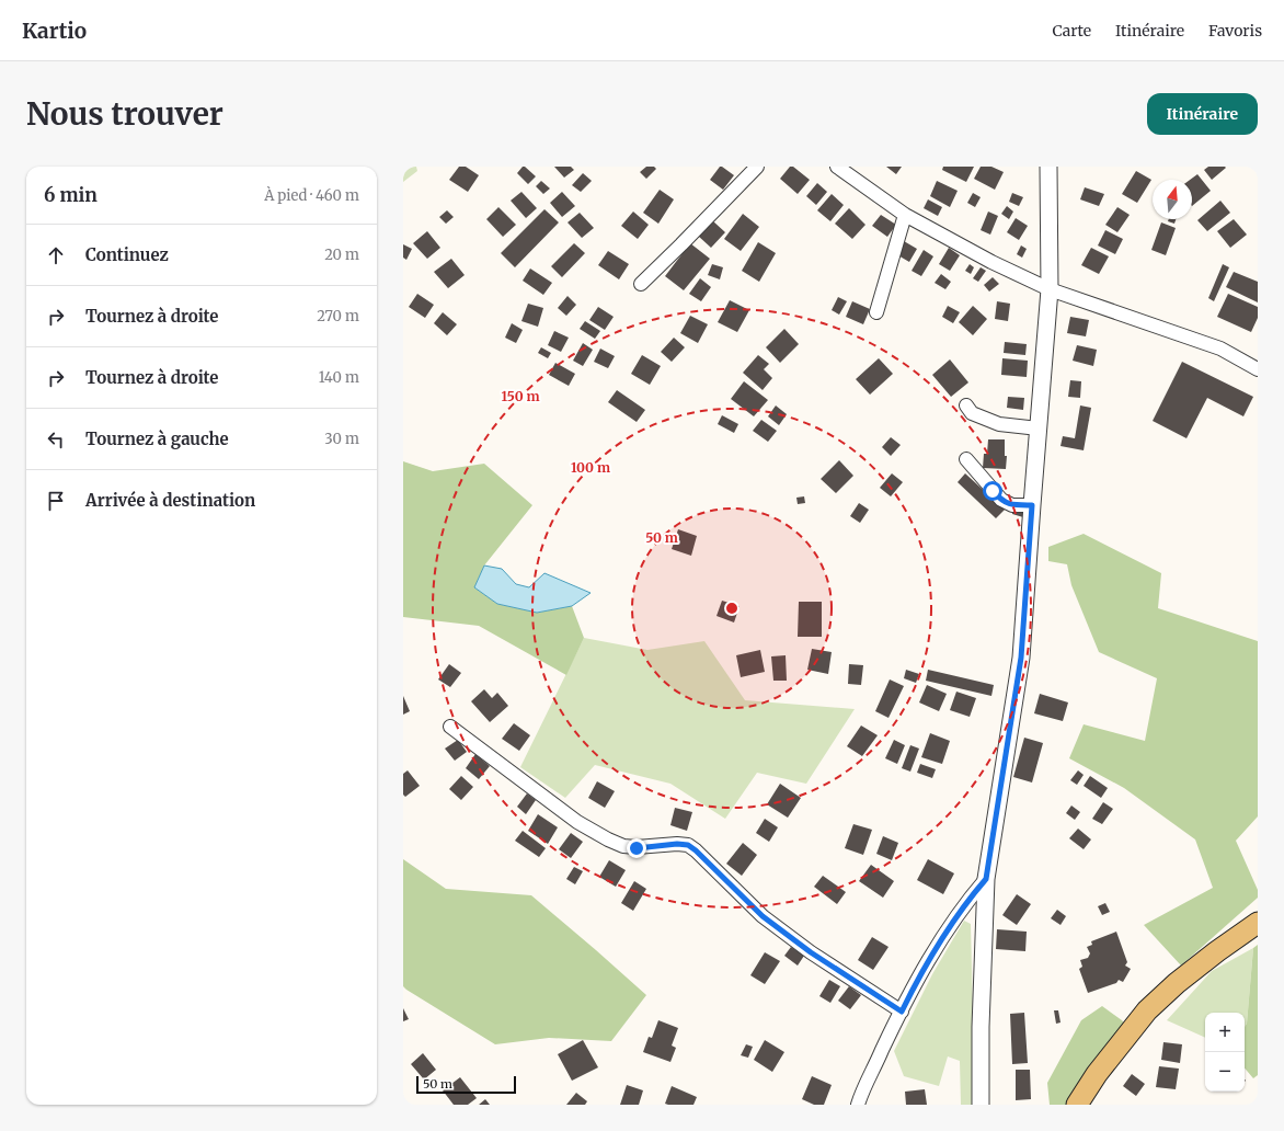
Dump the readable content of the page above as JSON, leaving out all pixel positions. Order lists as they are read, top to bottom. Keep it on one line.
{"scale_bar":"50 m","north":"top","page":{"header":"Kartio","nav":["Carte","Itinéraire","Favoris"],"buttons":"Itinéraire","title":"Nous trouver","heading":["6 min","À pied · 460 m"],"list":[["Continuez","20 m"],["Tournez à droite","270 m"],["Tournez à droite","140 m"],["Tournez à gauche","30 m"],"Arrivée à destination"],"map_buttons":["+","−"],"scale":"50 m"},"rings":["150 m","100 m","50 m"]}
